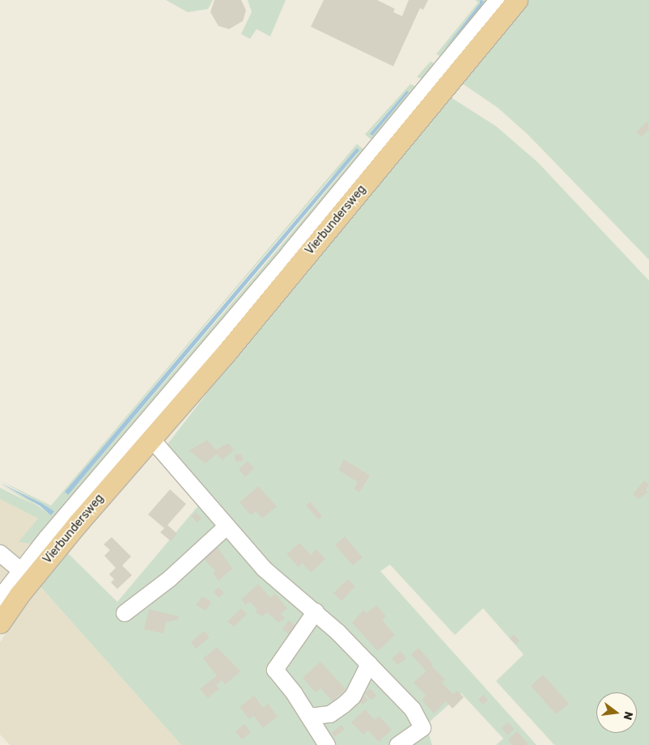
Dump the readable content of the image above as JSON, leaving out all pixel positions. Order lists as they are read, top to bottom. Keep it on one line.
{"streets":{"main road":["Vierbundersweg"]},"north":"right"}
